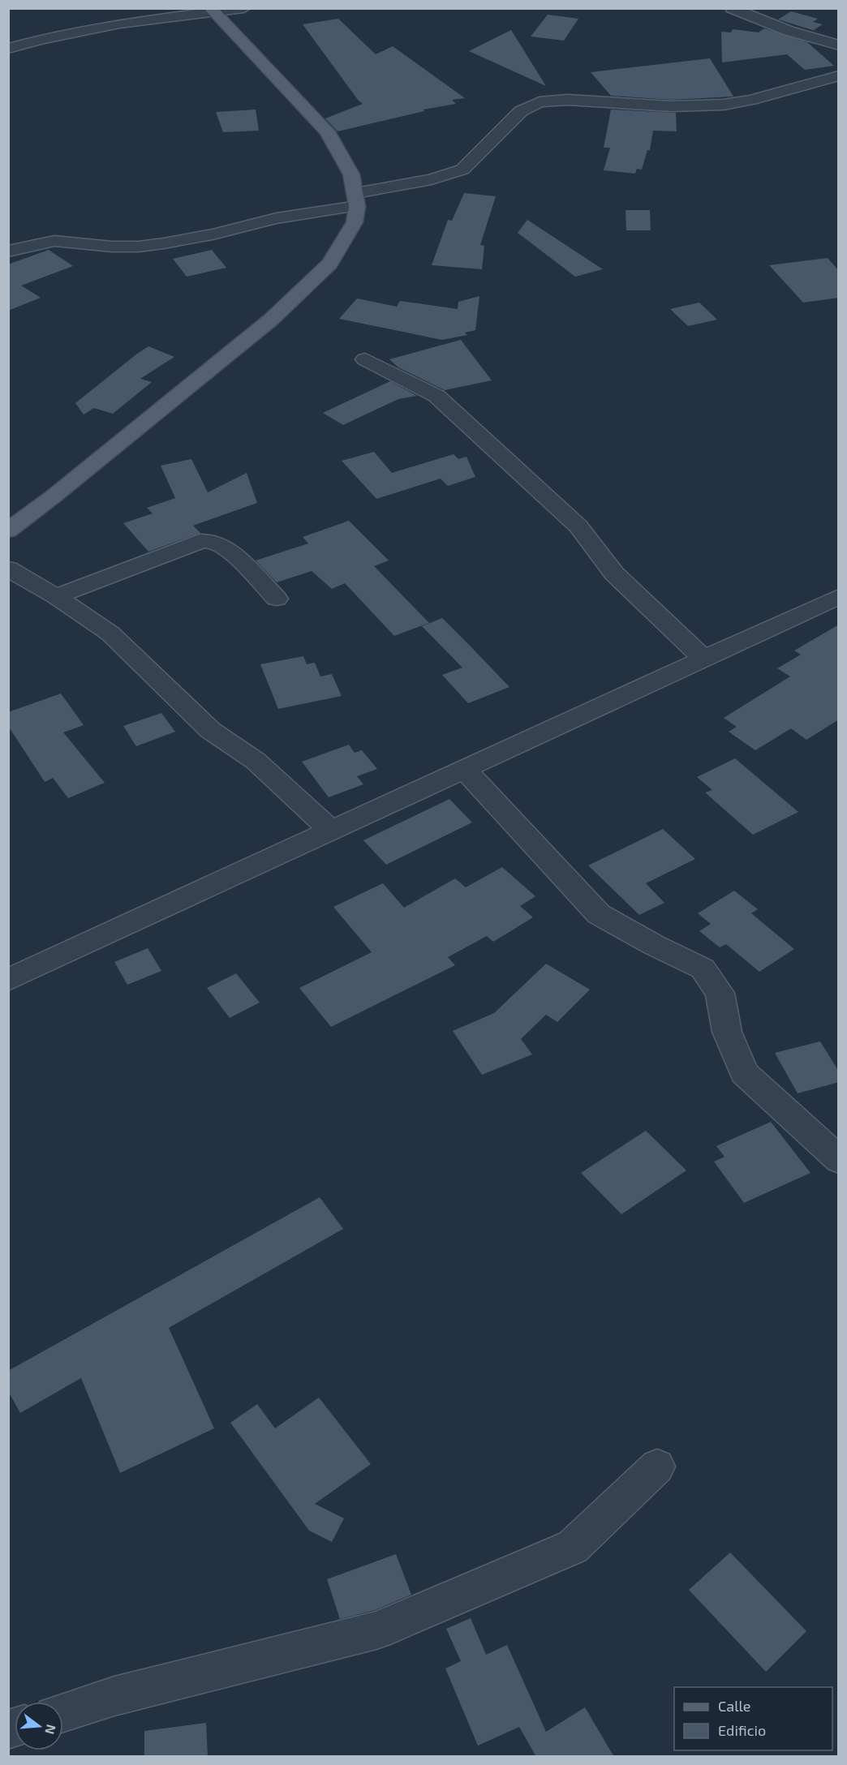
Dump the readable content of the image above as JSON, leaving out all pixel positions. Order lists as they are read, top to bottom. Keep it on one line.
{"legend":["Calle","Edificio"],"north":"right"}
